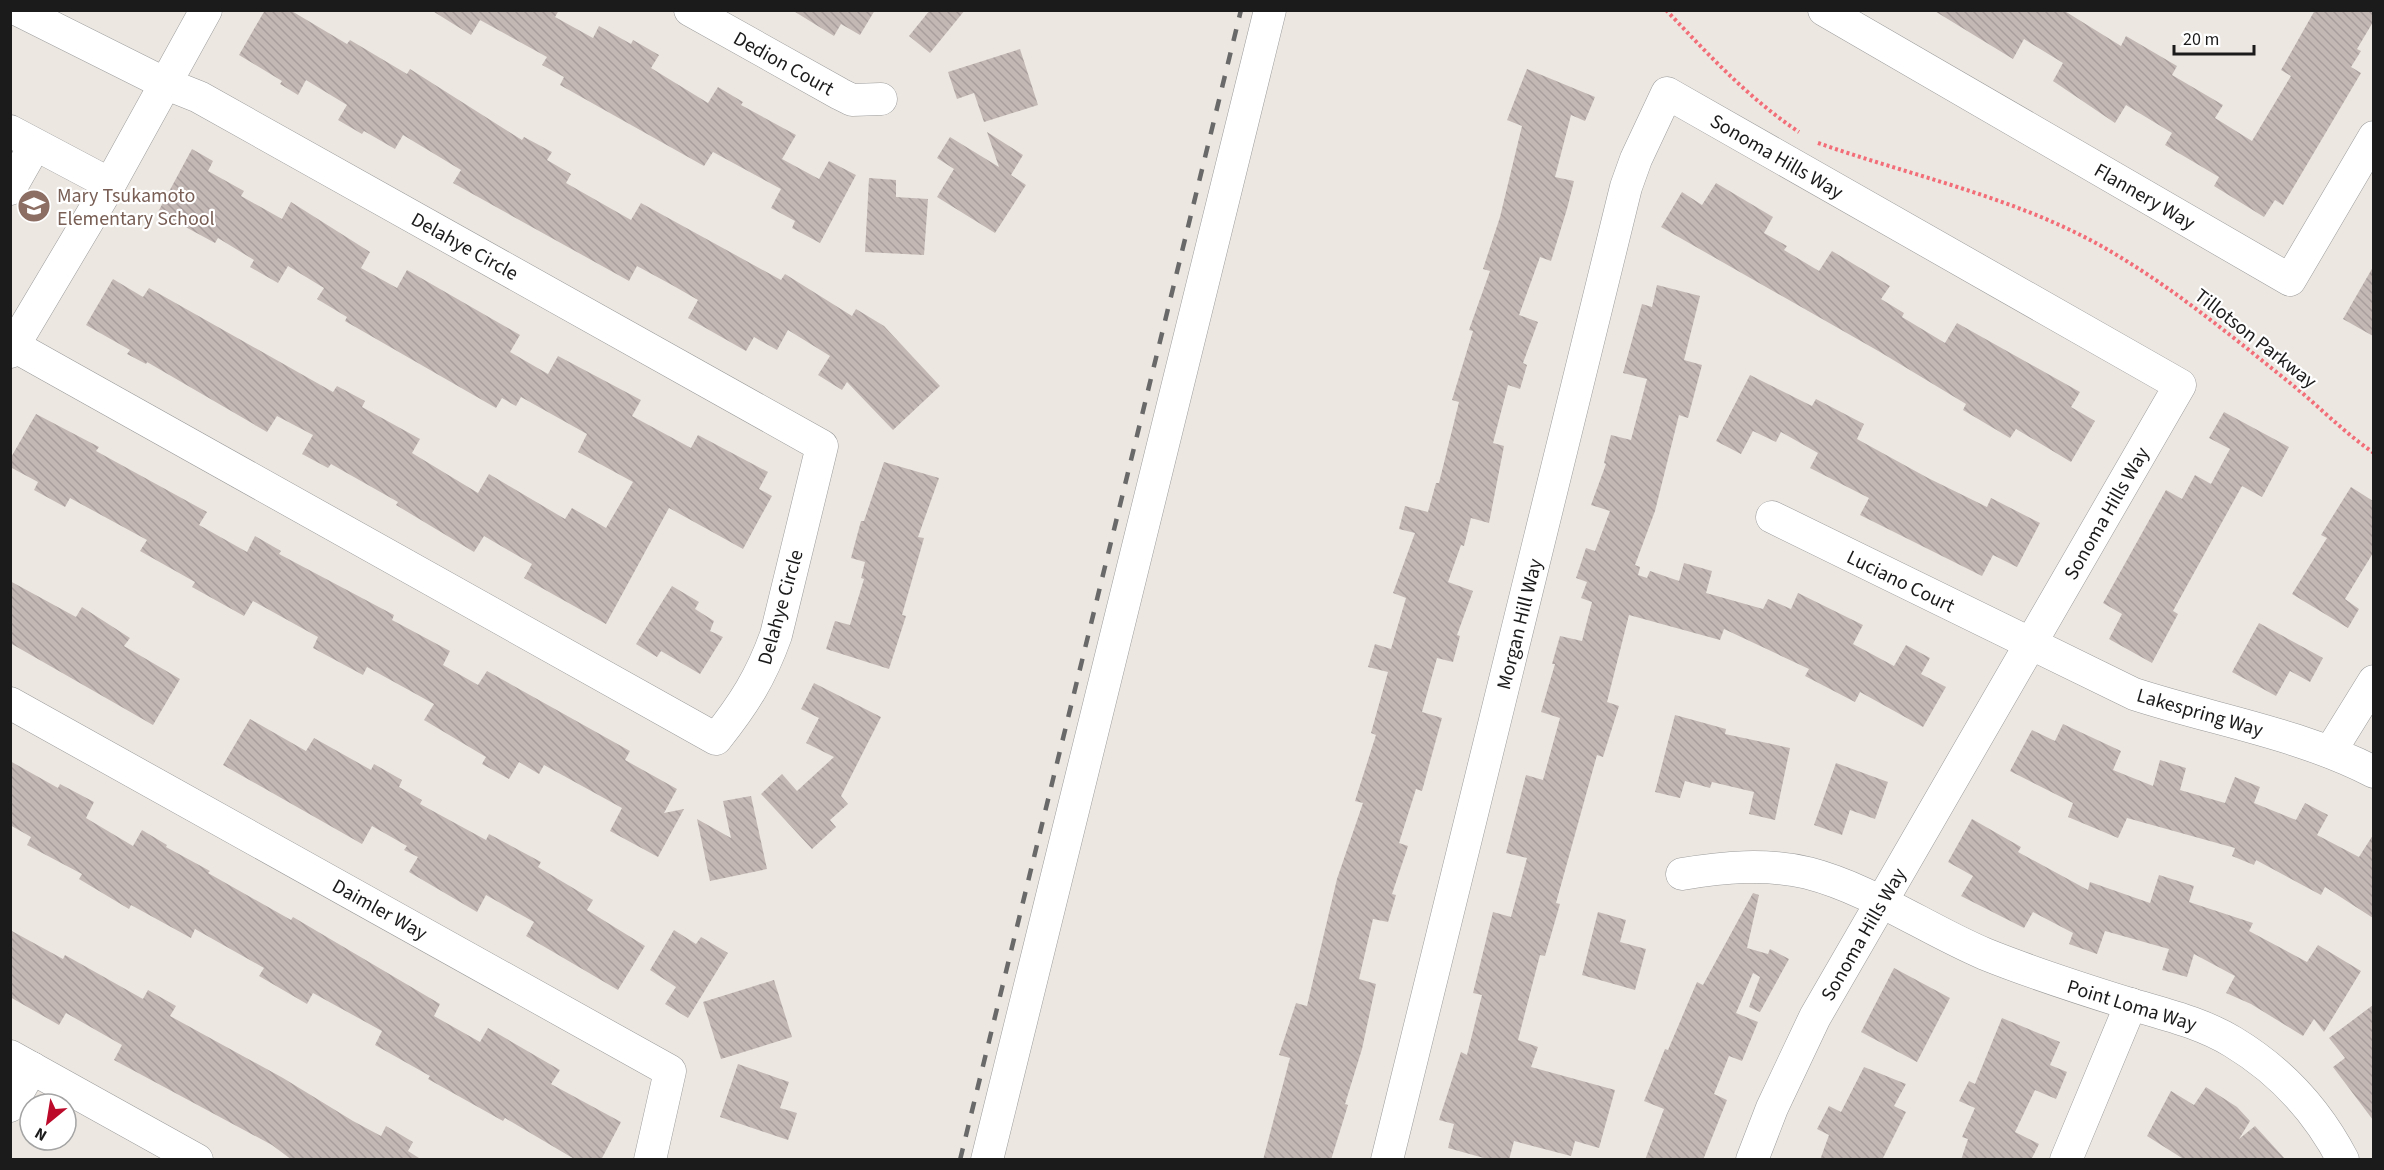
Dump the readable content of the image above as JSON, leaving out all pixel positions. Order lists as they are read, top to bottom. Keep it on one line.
{"streets":{"street":["Dedion Court","Sonoma Hills Way","Flannery Way","Delahye Circle","Luciano Court","Morgan Hill Way","Lakespring Way","Daimler Way","Point Loma Way"],"path":["Tillotson Parkway"]},"crossings":[["Sonoma Hills Way","Luciano Court"],["Sonoma Hills Way","Morgan Hill Way"],["Sonoma Hills Way","Lakespring Way"],["Sonoma Hills Way","Point Loma Way"],["Luciano Court","Lakespring Way"]],"places":{"school or university":["Mary Tsukamoto Elementary School"]},"scale_bar":"20 m","north":"bottom left"}
